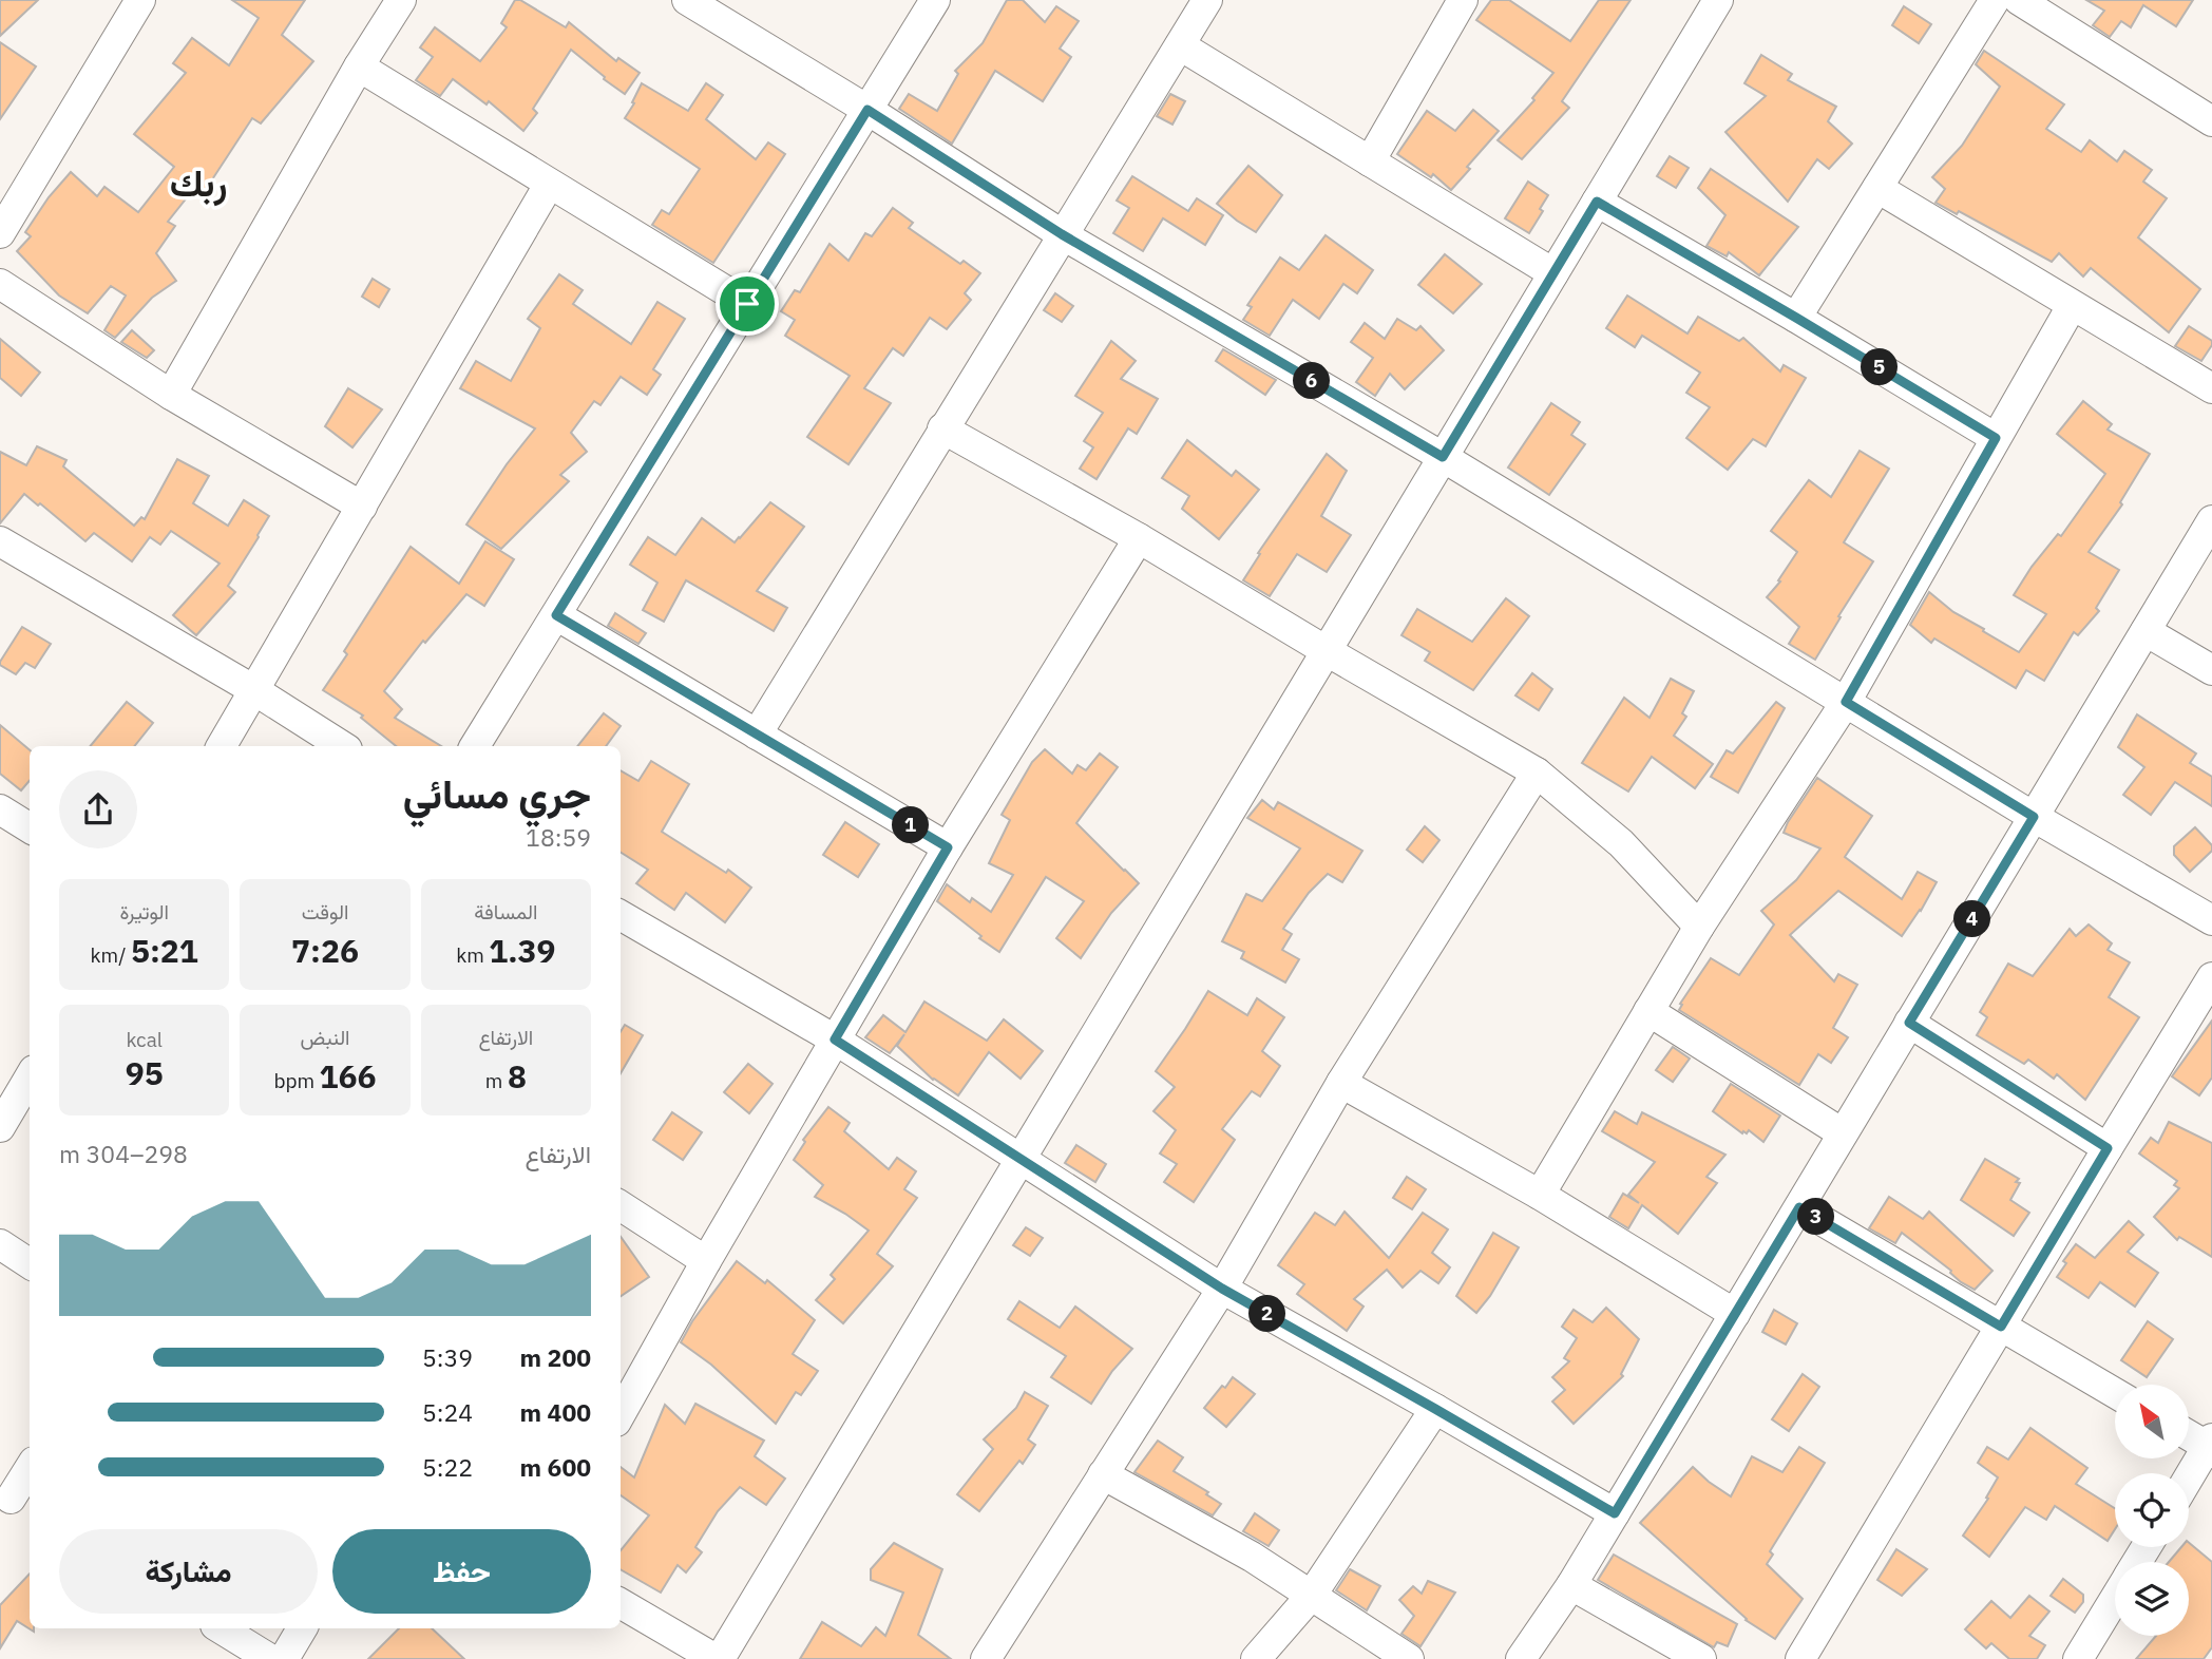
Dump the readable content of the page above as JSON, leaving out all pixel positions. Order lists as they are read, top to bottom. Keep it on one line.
{"districts":["ربك"],"north":"top left","page":{"pins":["5","6","1","4","3","2"],"heading":["جري مسائي","18:59"],"stats":[["المسافة","1.39 km"],["الوقت","7:26"],["الوتيرة","5:21 /km"],["الارتفاع","8 m"],["النبض","166 bpm"],["kcal","95"]],"chart":["الارتفاع","298–304 m"],"list":[{"name":"200 m","note":"5:39"},{"name":"400 m","note":"5:24"},{"name":"600 m","note":"5:22"}],"buttons":["حفظ","مشاركة"]}}
